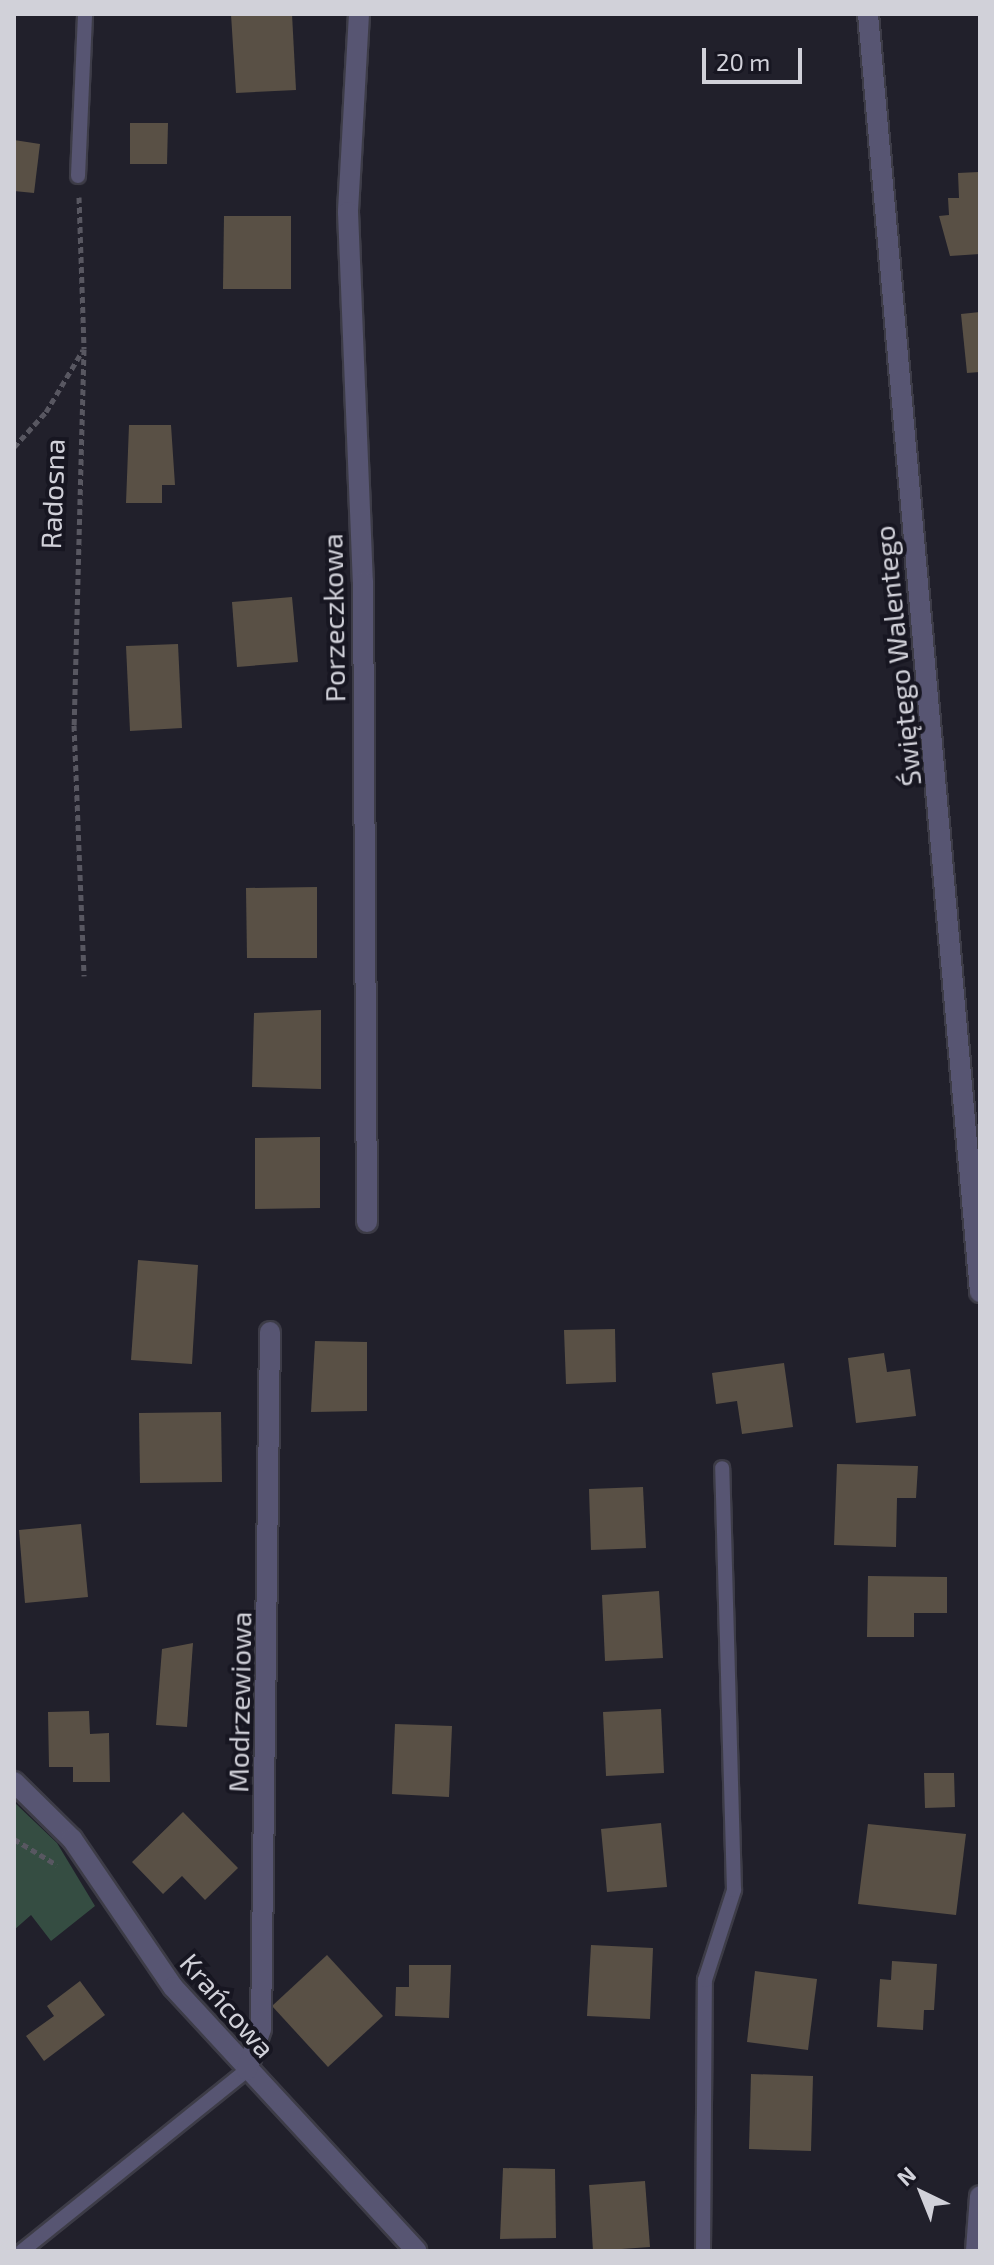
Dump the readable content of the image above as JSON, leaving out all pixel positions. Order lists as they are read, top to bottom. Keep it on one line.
{"streets":{"street":["Porzeczkowa","Świętego Walentego","Modrzewiowa","Krańcowa"],"path":["Radosna"]},"crossings":[["Modrzewiowa","Krańcowa"]],"scale_bar":"20 m","north":"top left"}
